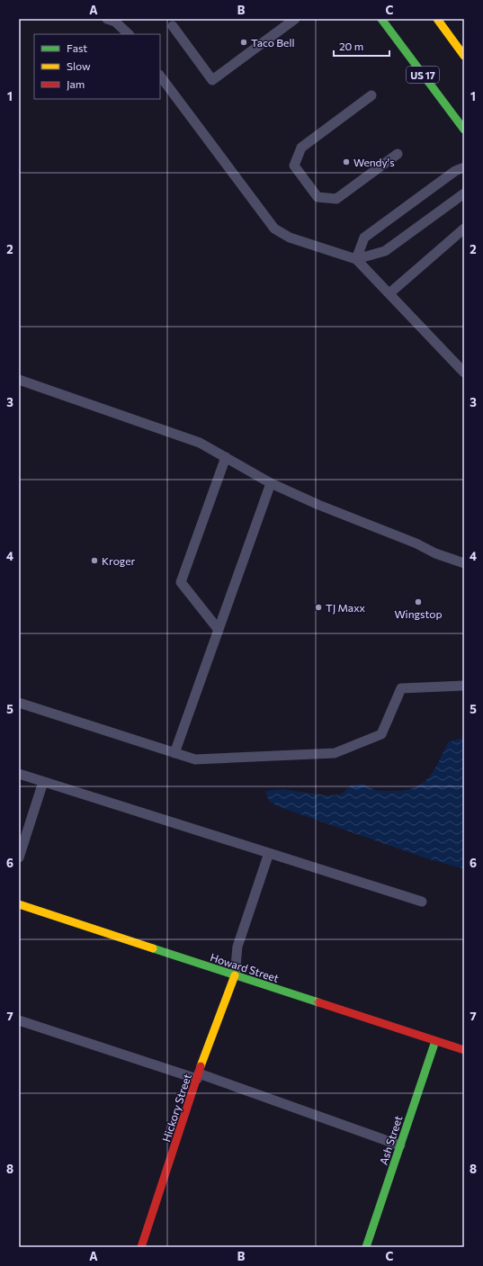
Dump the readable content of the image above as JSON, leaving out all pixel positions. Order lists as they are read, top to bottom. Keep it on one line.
{"streets":{"street":["US 17","Howard Street","Hickory Street","Ash Street"]},"crossings":[["Howard Street","Hickory Street"],["Howard Street","Ash Street"]],"places":["Taco Bell","Wendy's","Kroger","Wingstop","TJ Maxx"],"legend":["Fast","Slow","Jam"],"scale_bar":"20 m","grid":{"columns":["A","B","C"],"rows":["1","2","3","4","5","6","7","8"]}}
